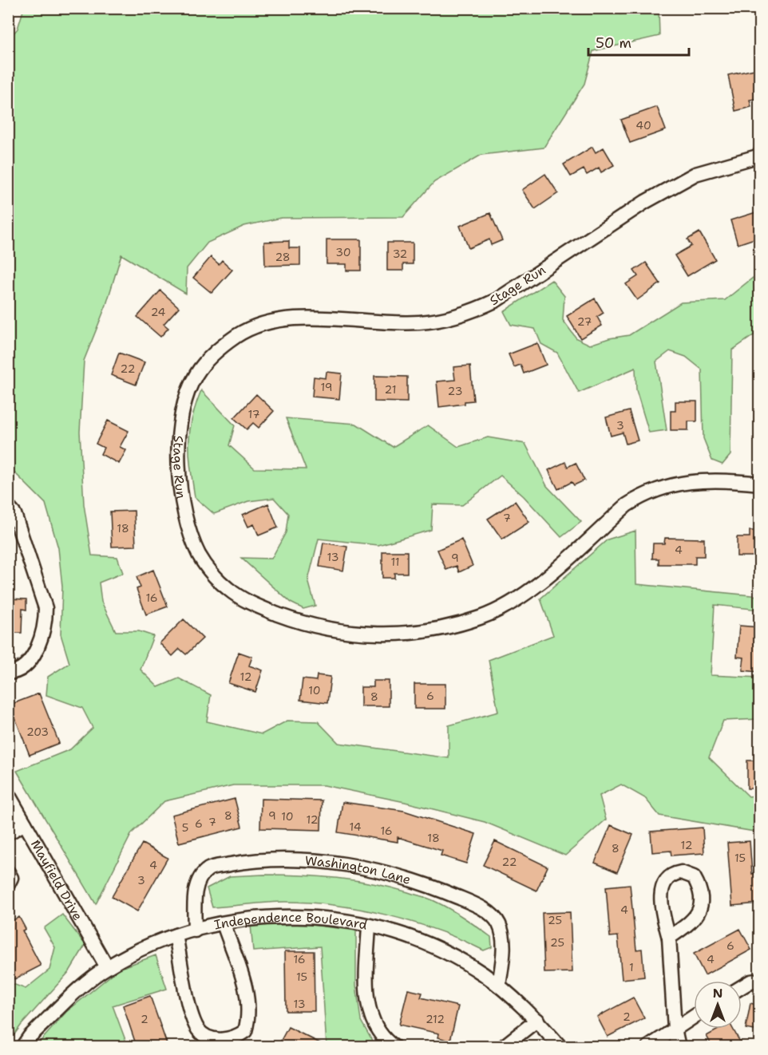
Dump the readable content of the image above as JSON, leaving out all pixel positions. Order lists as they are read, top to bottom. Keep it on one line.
{"streets":{"street":["Stage Run","Washington Lane","Mayfield Drive","Independence Boulevard"]},"crossings":[["Washington Lane","Independence Boulevard"],["Mayfield Drive","Independence Boulevard"]],"house_numbers":["40","30","32","28","24","27","22","19","21","23","17","3","7","18","4","13","9","11","16","12","10","6","8","203","8","9","10","12","7","6","14","5","16","18","12","8","15","22","4","3","4","25","25","6","16","4","1","15","13","2","2","212"],"scale_bar":"50 m","north":"top"}
